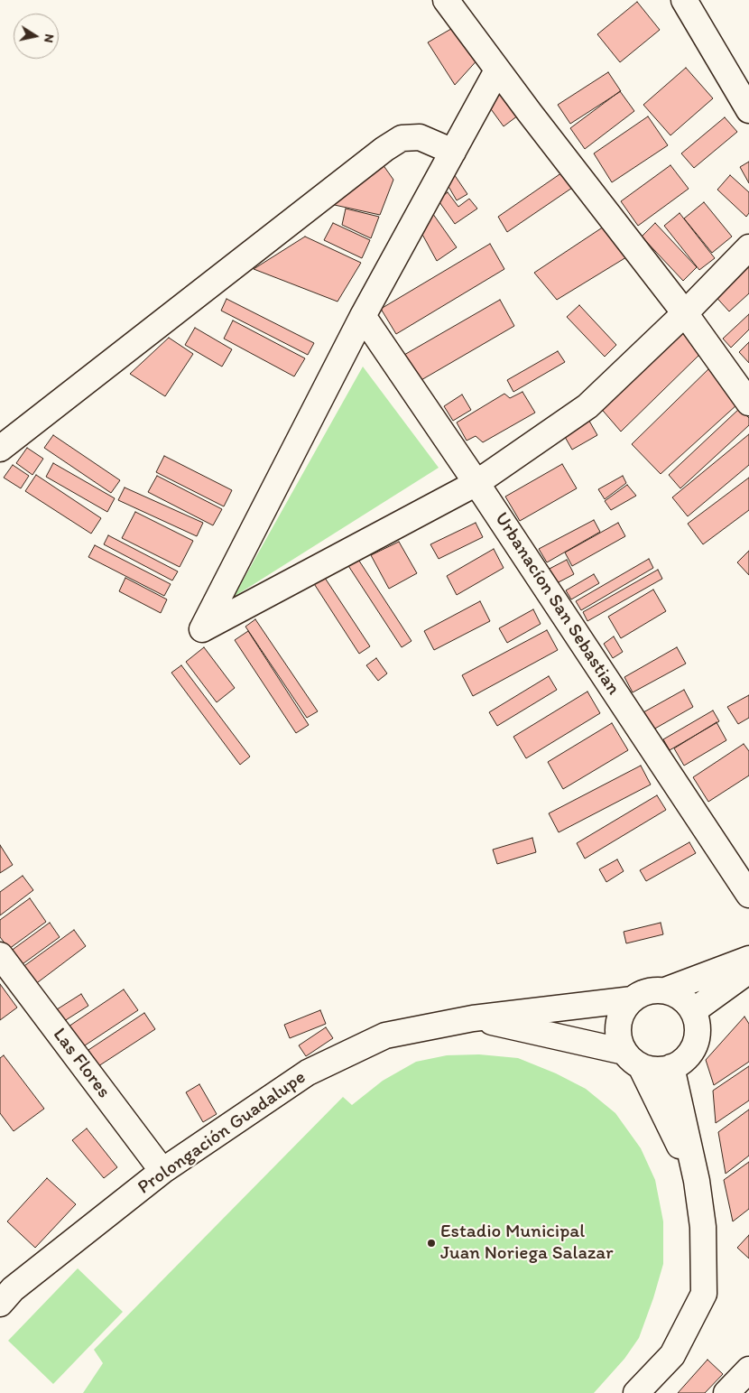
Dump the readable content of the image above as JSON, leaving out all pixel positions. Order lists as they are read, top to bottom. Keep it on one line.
{"streets":{"street":["Urbanacíon San Sebastian","Las Flores","Prolongación Guadalupe"]},"crossings":[["Las Flores","Prolongación Guadalupe"]],"places":["Estadio Municipal Juan Noriega Salazar"],"north":"right"}
